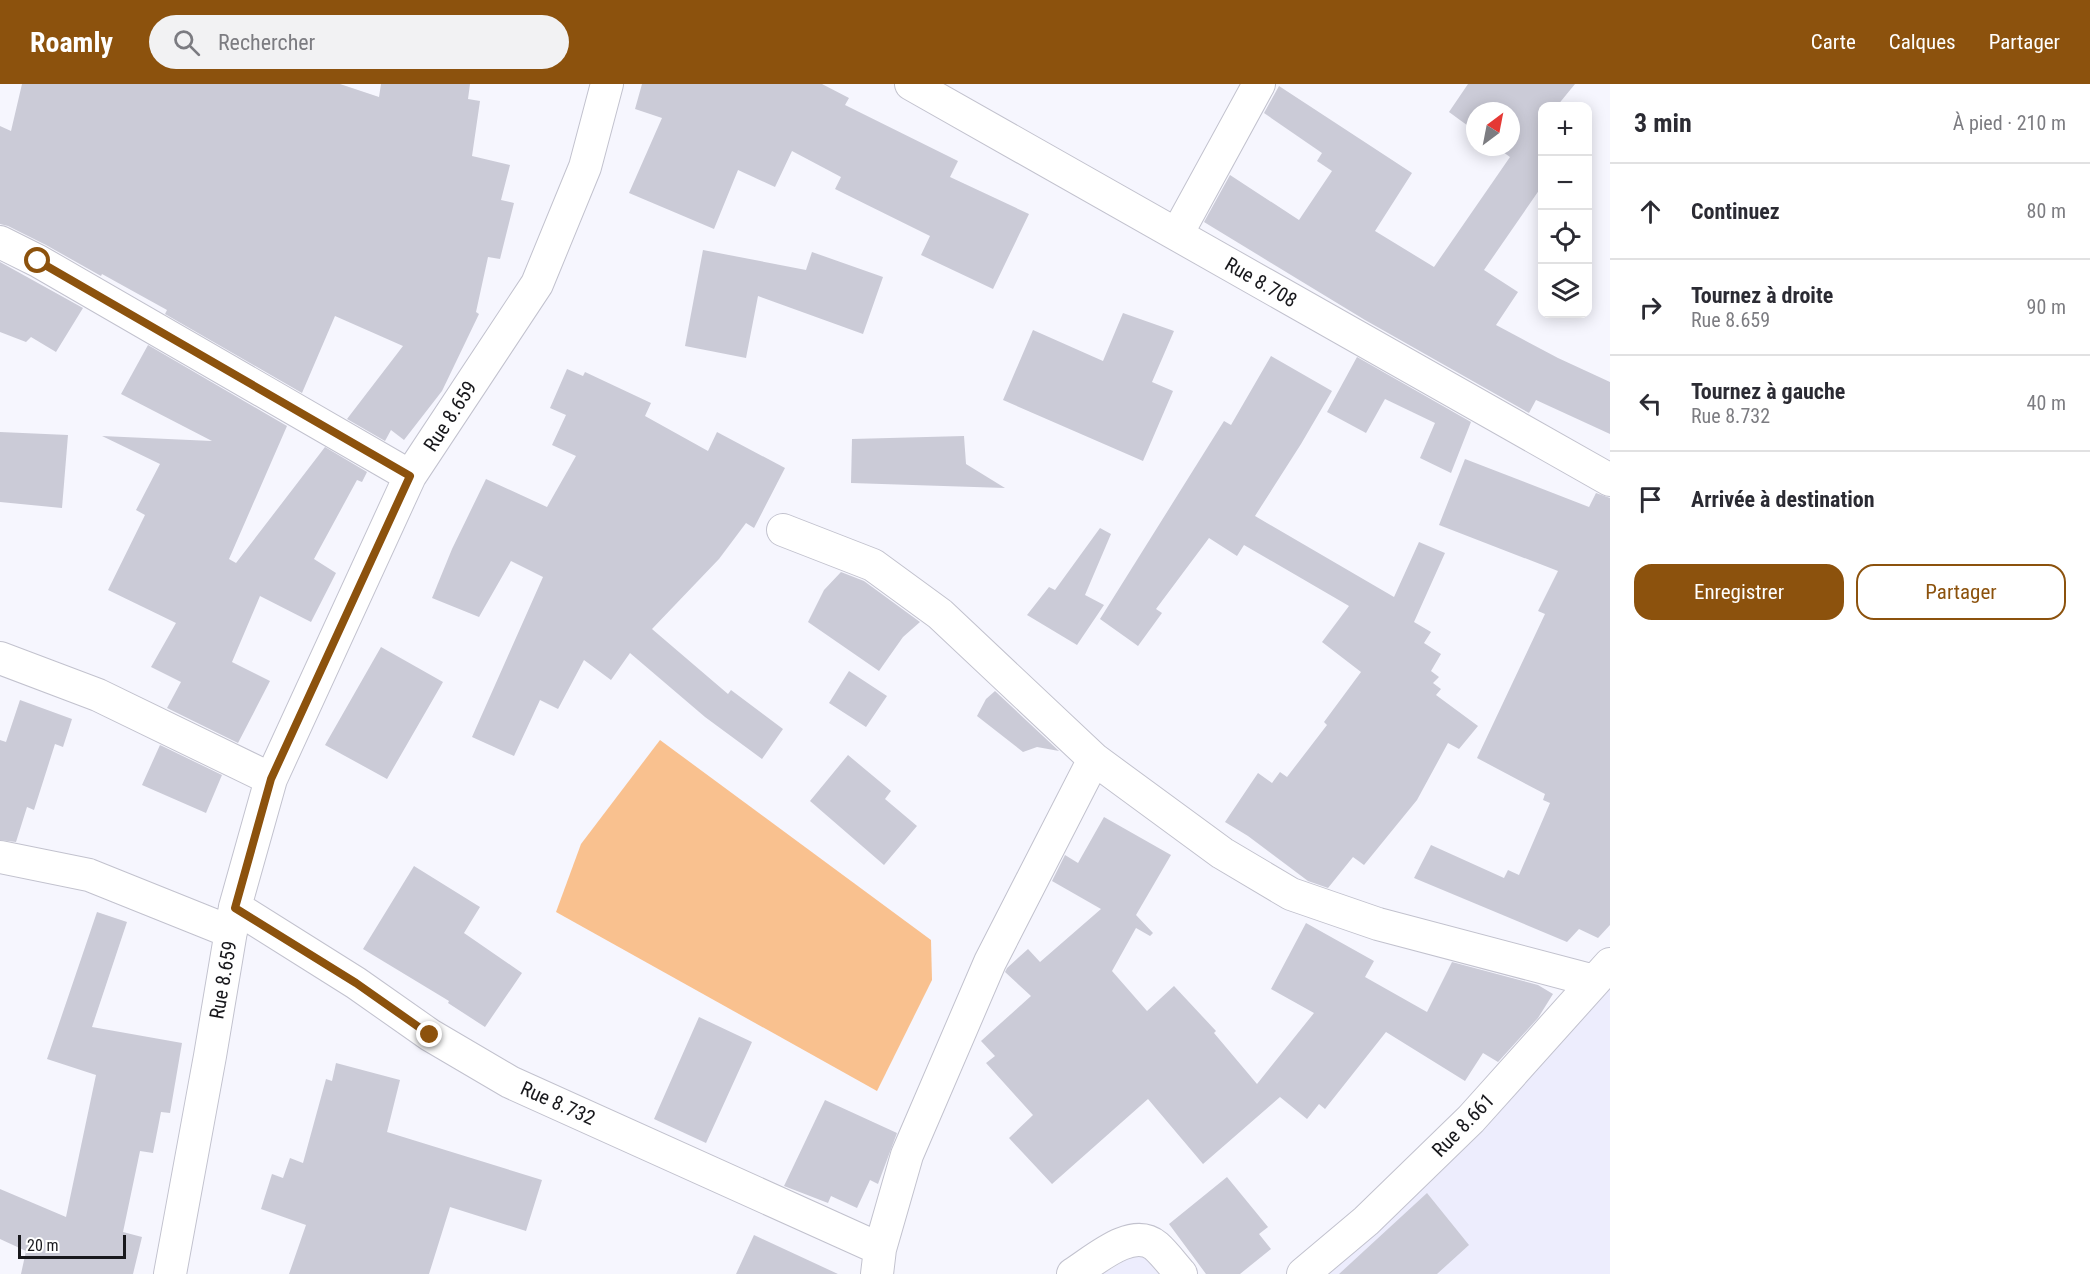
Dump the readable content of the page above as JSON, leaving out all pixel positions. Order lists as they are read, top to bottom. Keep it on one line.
{"streets":{"street":["Rue 8.708","Rue 8.659","Rue 8.732","Rue 8.661"]},"crossings":[["Rue 8.659","Rue 8.732"]],"scale_bar":"20 m","north":"top right","page":{"header":"Roamly","search":"Rechercher","nav":["Carte","Calques","Partager"],"heading":["3 min","À pied · 210 m"],"map_buttons":["+","−"],"list":[["Continuez","80 m"],["Tournez à droite","Rue 8.659","90 m"],["Tournez à gauche","Rue 8.732","40 m"],"Arrivée à destination"],"buttons":["Enregistrer","Partager"],"scale":"20 m"}}
